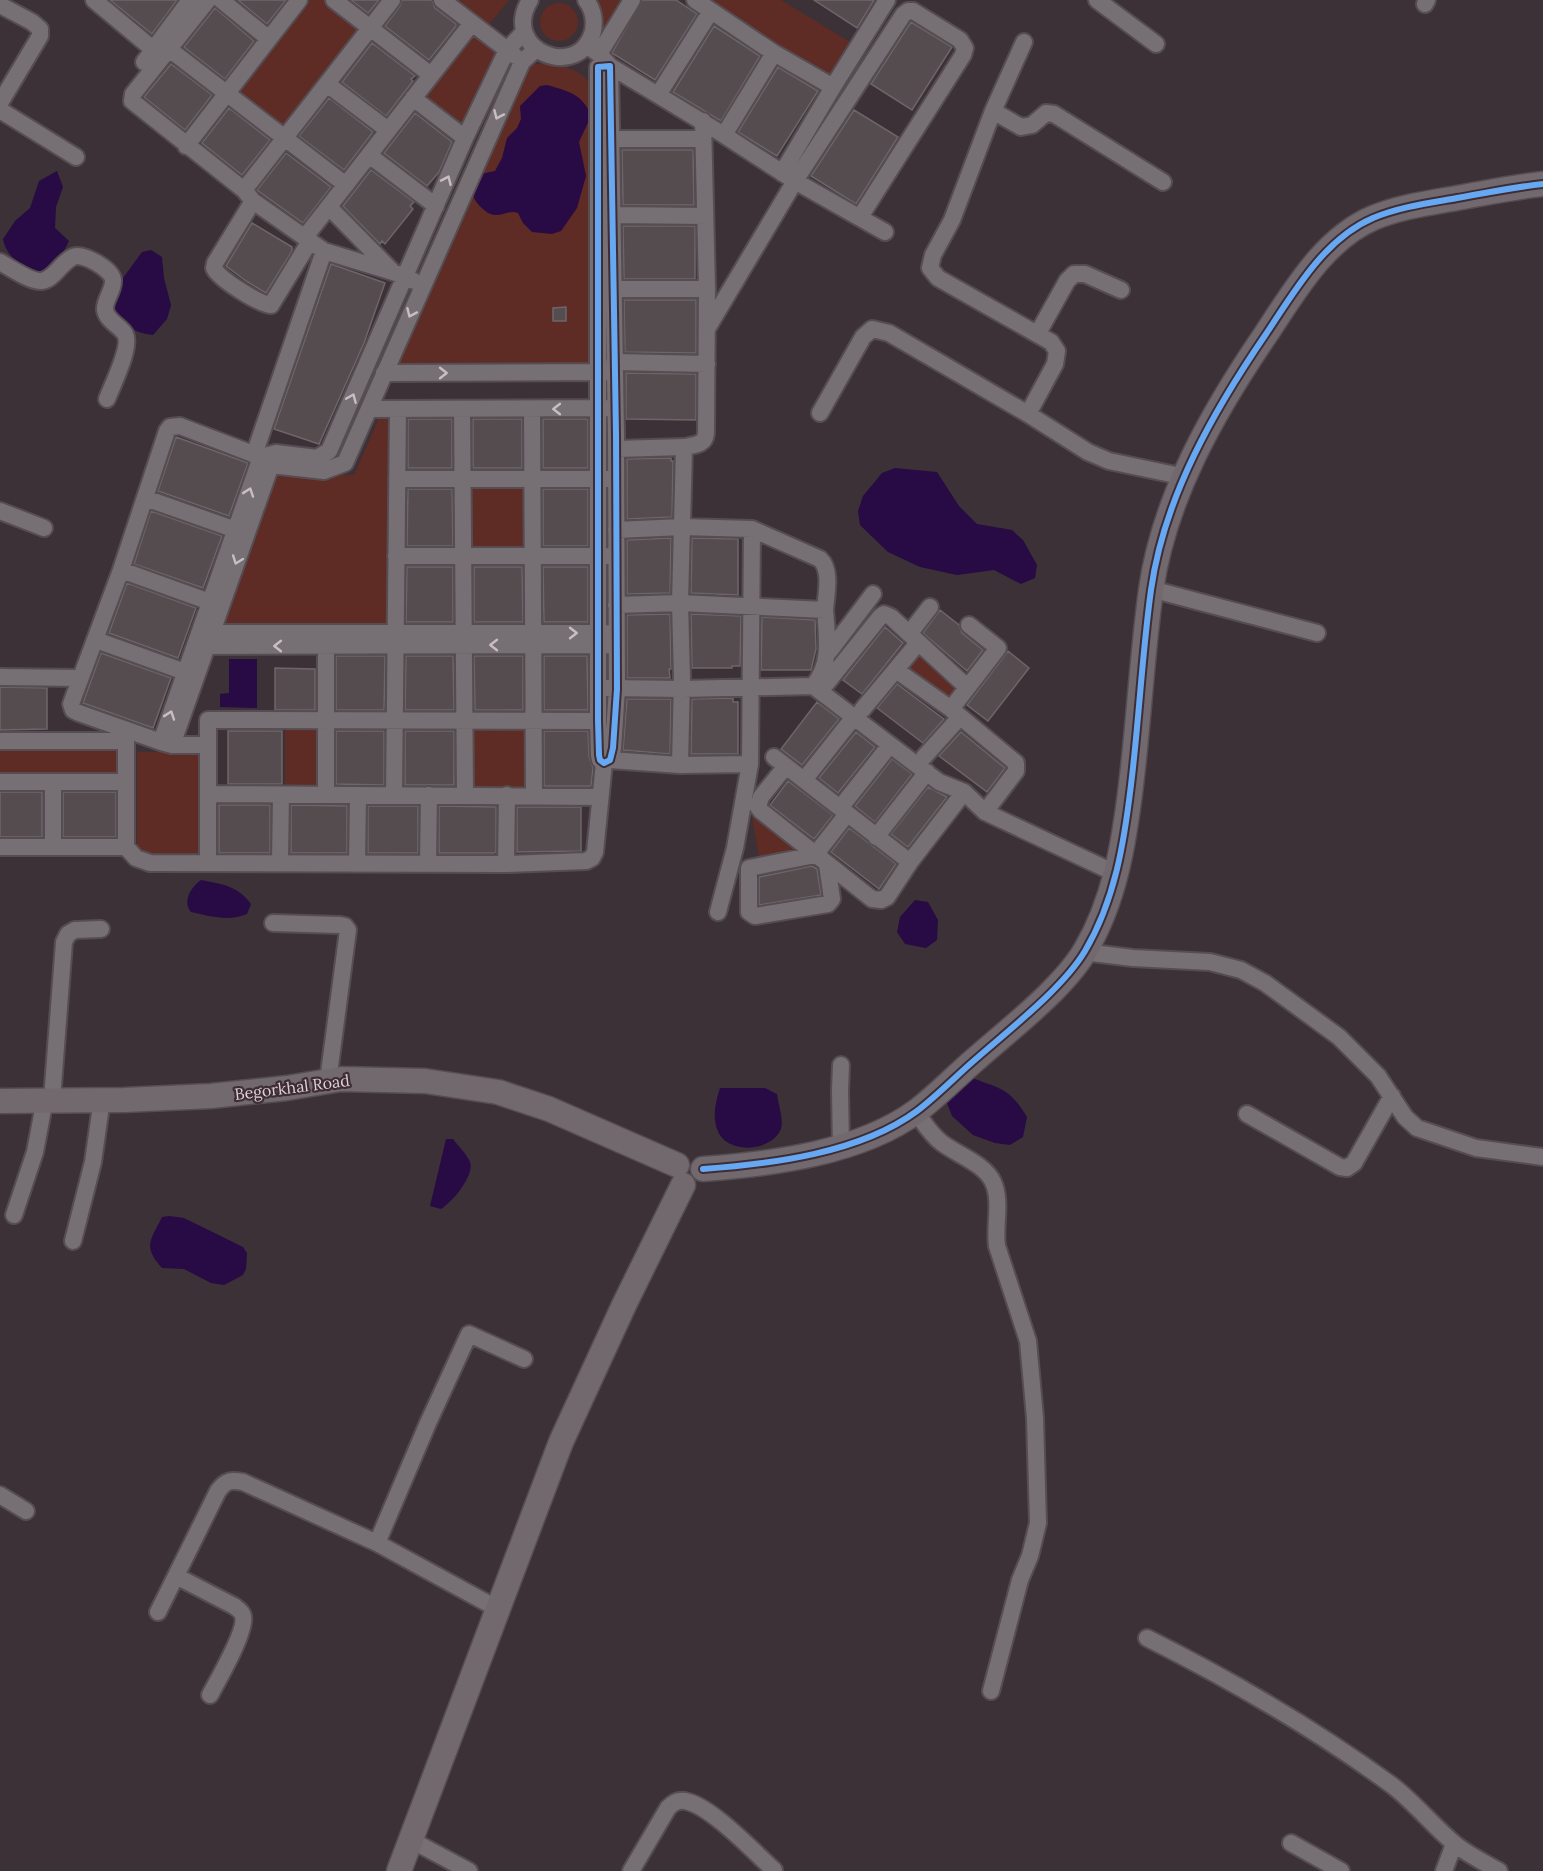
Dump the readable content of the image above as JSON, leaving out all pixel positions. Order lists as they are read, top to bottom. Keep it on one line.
{"streets":{"street":["Begorkhal Road"]}}
